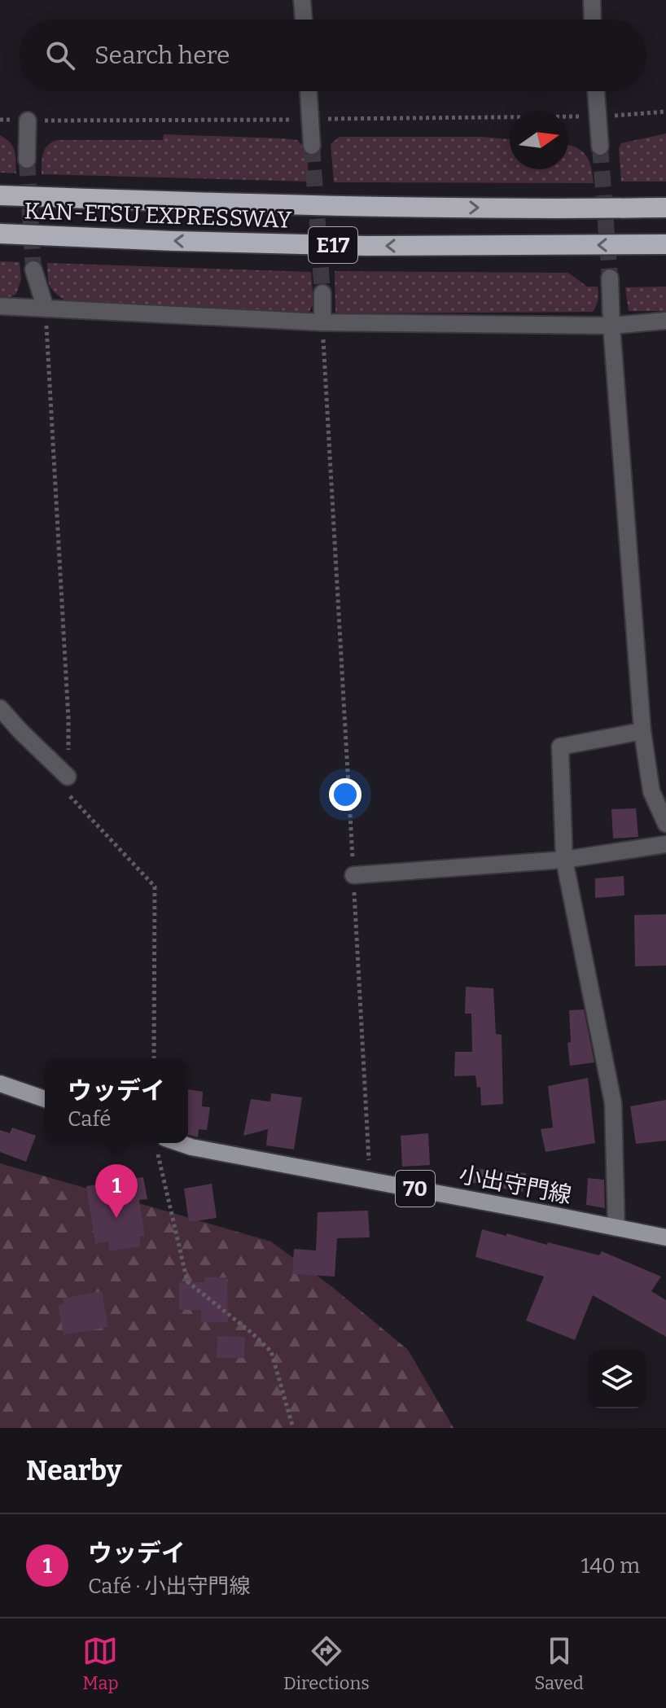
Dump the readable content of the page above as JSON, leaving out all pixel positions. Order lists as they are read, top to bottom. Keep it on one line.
{"streets":{"highway":["KAN-ETSU EXPRESSWAY","E17"],"main road":["小出守門線","70"]},"north":"right","page":{"search":"Search here","popup":["ウッデイ","Café"],"pins":"1","heading":"Nearby","list":[{"mark":"1","name":"ウッデイ","note":"Café · 小出守門線","value":"140 m"}],"nav":["Map","Directions","Saved"]}}
